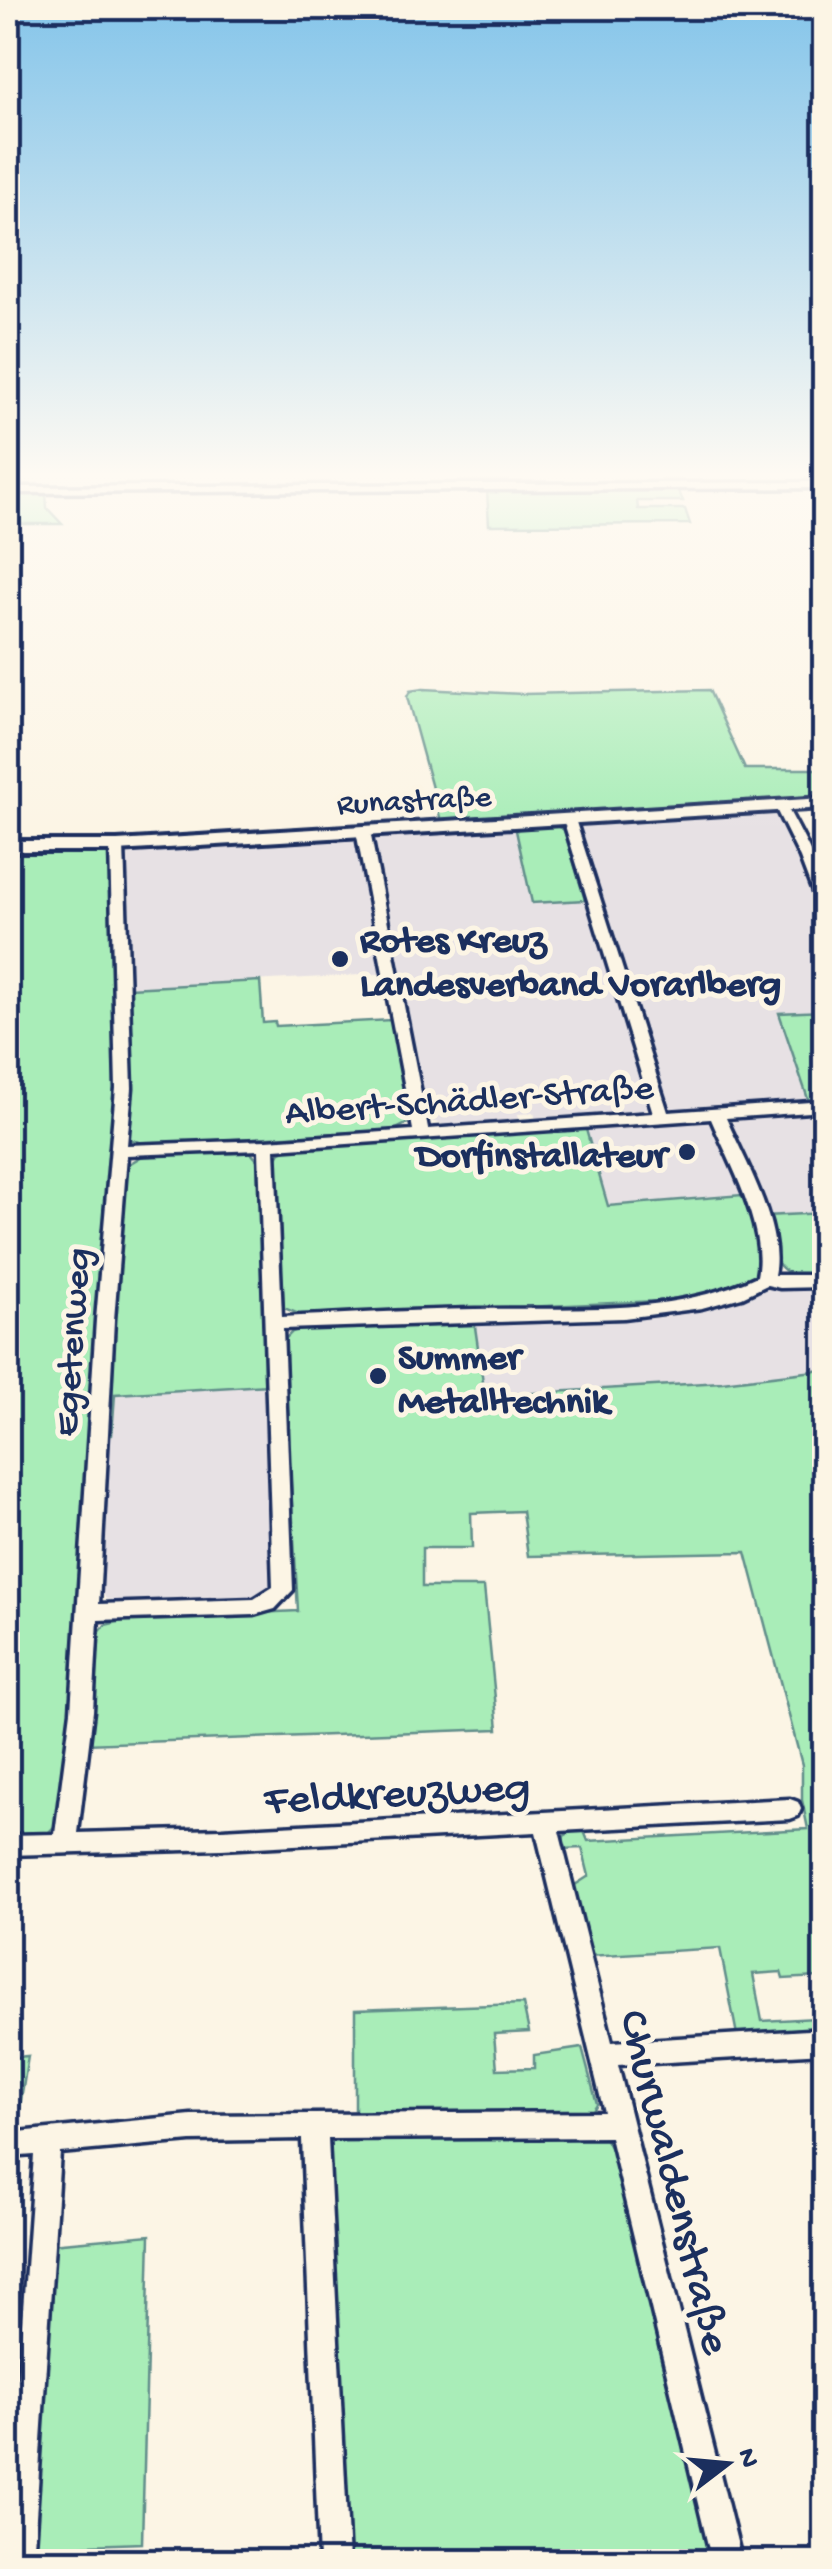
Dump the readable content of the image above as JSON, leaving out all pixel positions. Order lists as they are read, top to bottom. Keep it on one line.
{"streets":{"street":["Runastraße","Albert-Schädler-Straße","Egetenweg","Feldkreuzweg","Churwaldenstraße"]},"crossings":[["Runastraße","Egetenweg"],["Albert-Schädler-Straße","Egetenweg"],["Egetenweg","Feldkreuzweg"],["Feldkreuzweg","Churwaldenstraße"]],"places":["Rotes Kreuz Landesverband Vorarlberg","Dorfinstallateur","Summer Metalltechnik"],"north":"right"}
